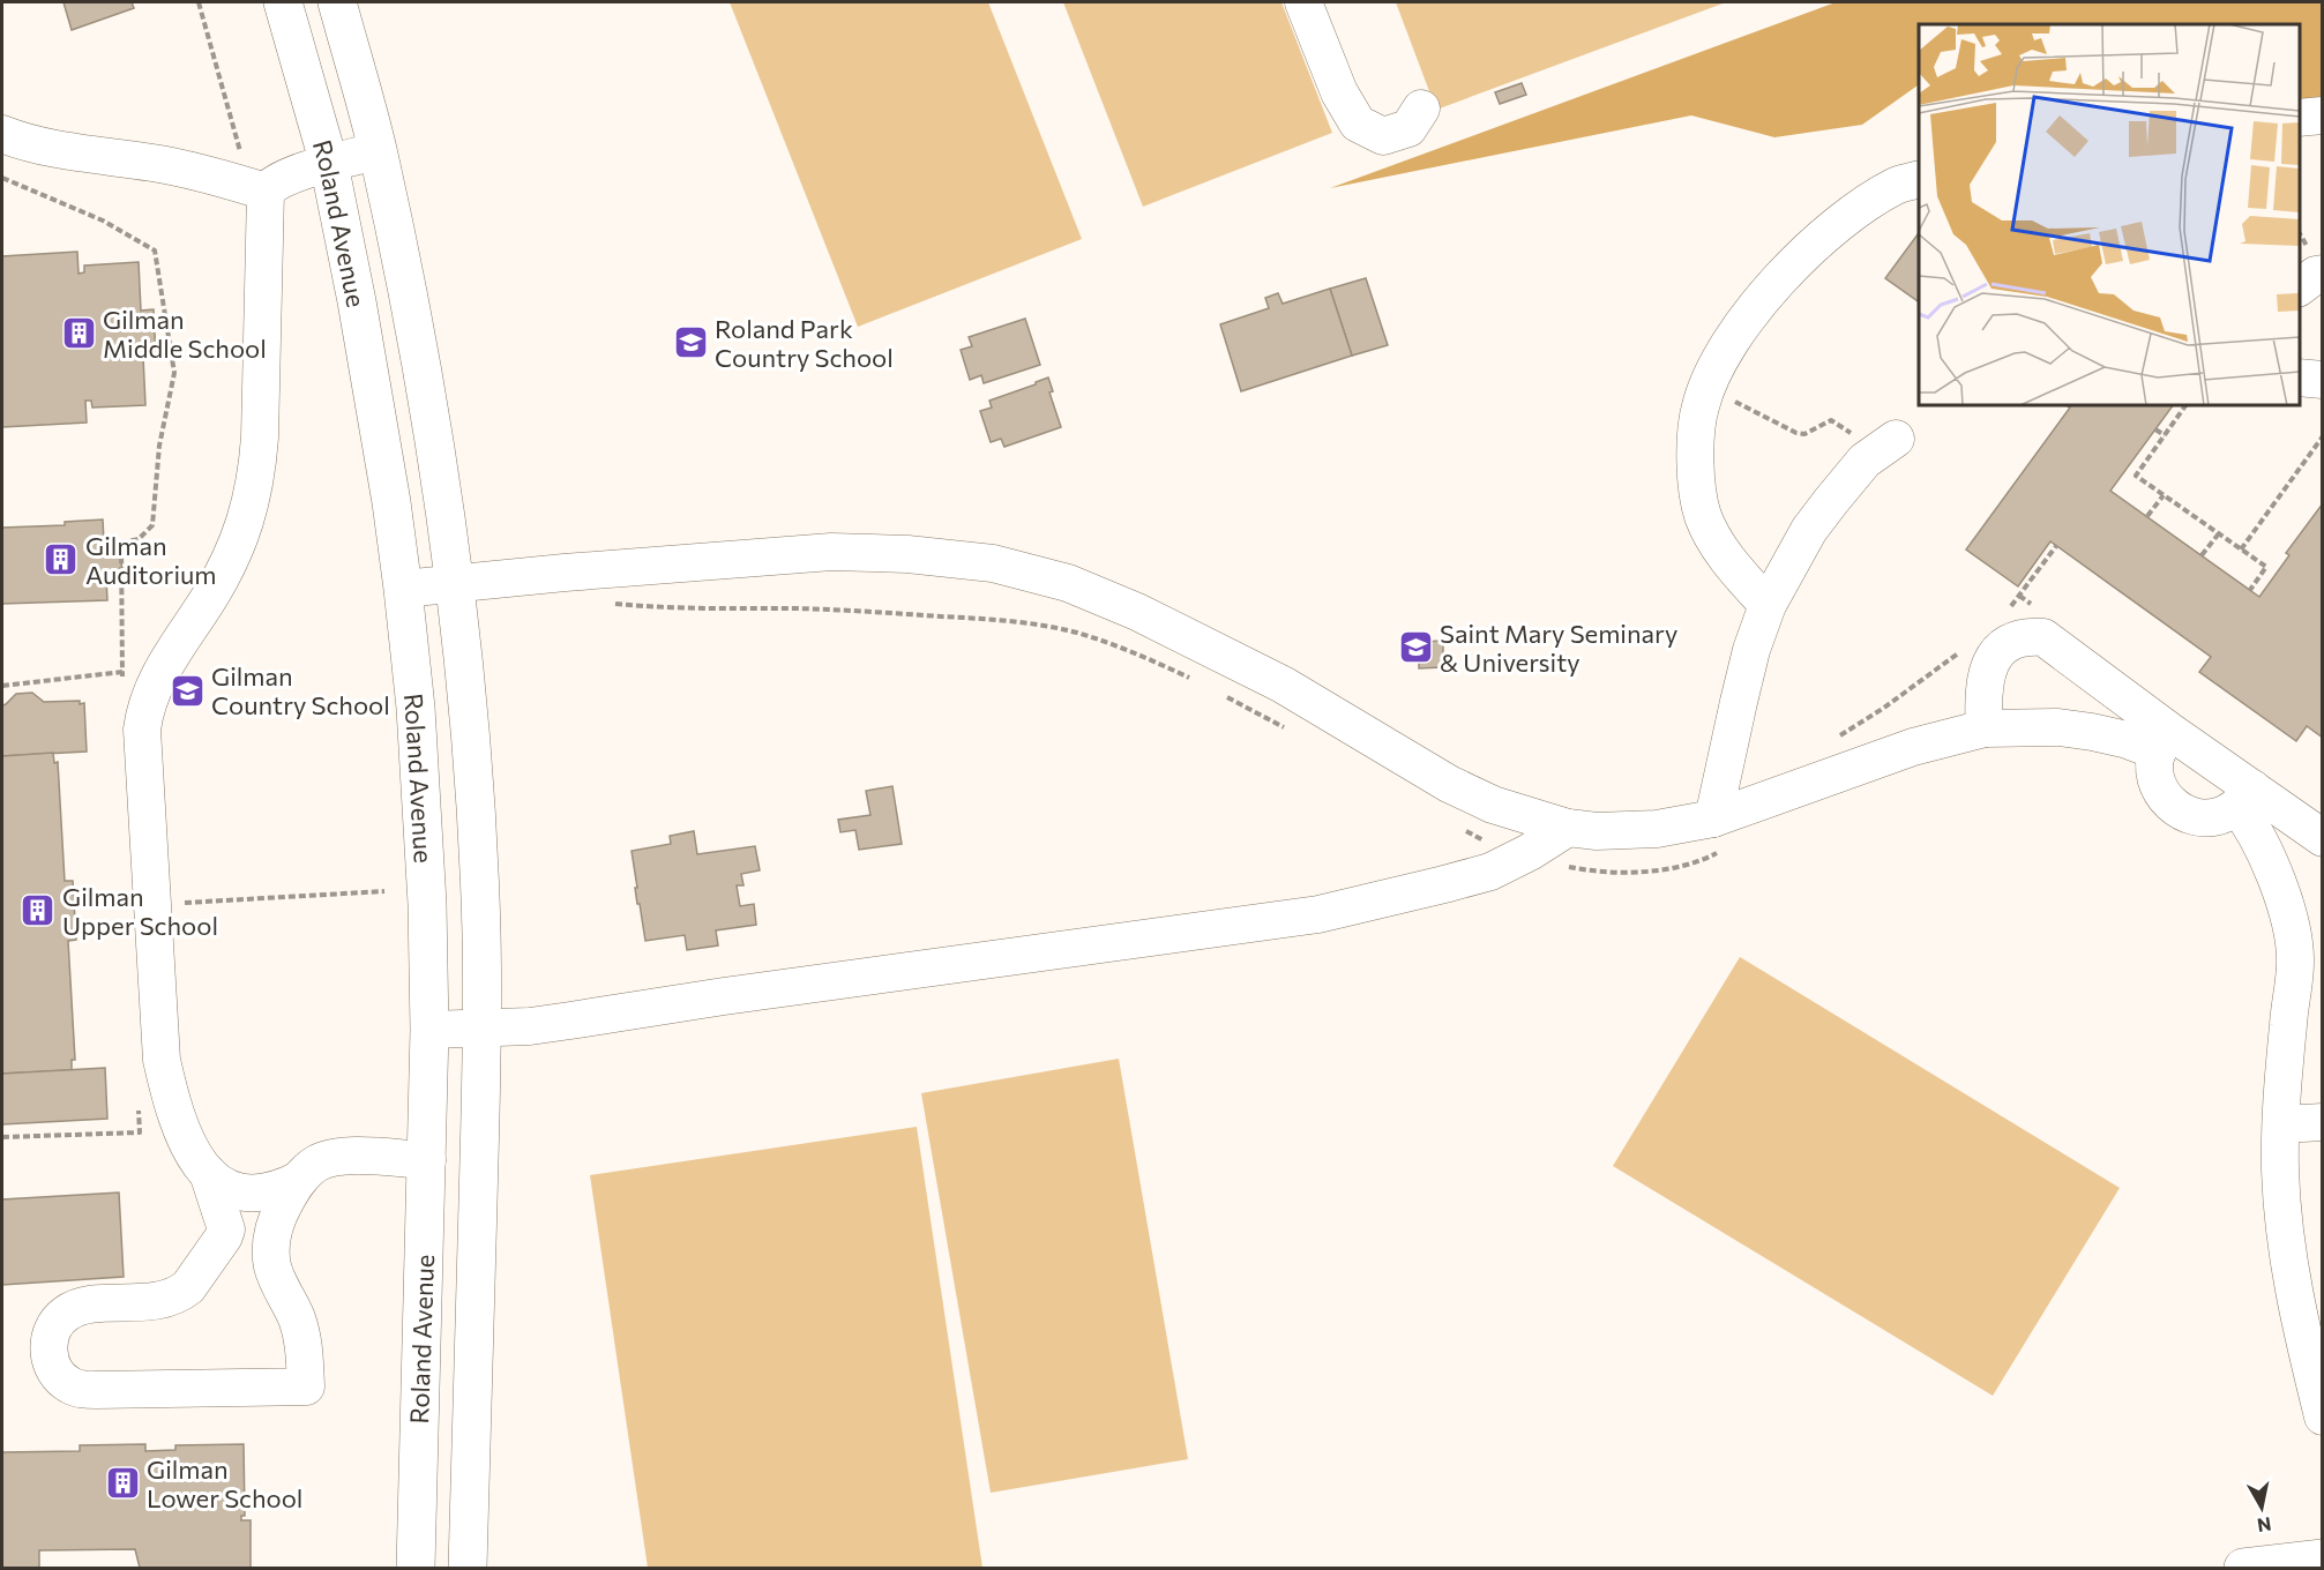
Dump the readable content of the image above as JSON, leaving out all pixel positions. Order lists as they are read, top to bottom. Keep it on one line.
{"streets":{"main road":["Roland Avenue"]},"places":{"building":["Gilman Middle School","Gilman Auditorium","Gilman Upper School","Gilman Lower School"],"school or university":["Roland Park Country School","Saint Mary Seminary & University","Gilman Country School"]},"north":"bottom"}
